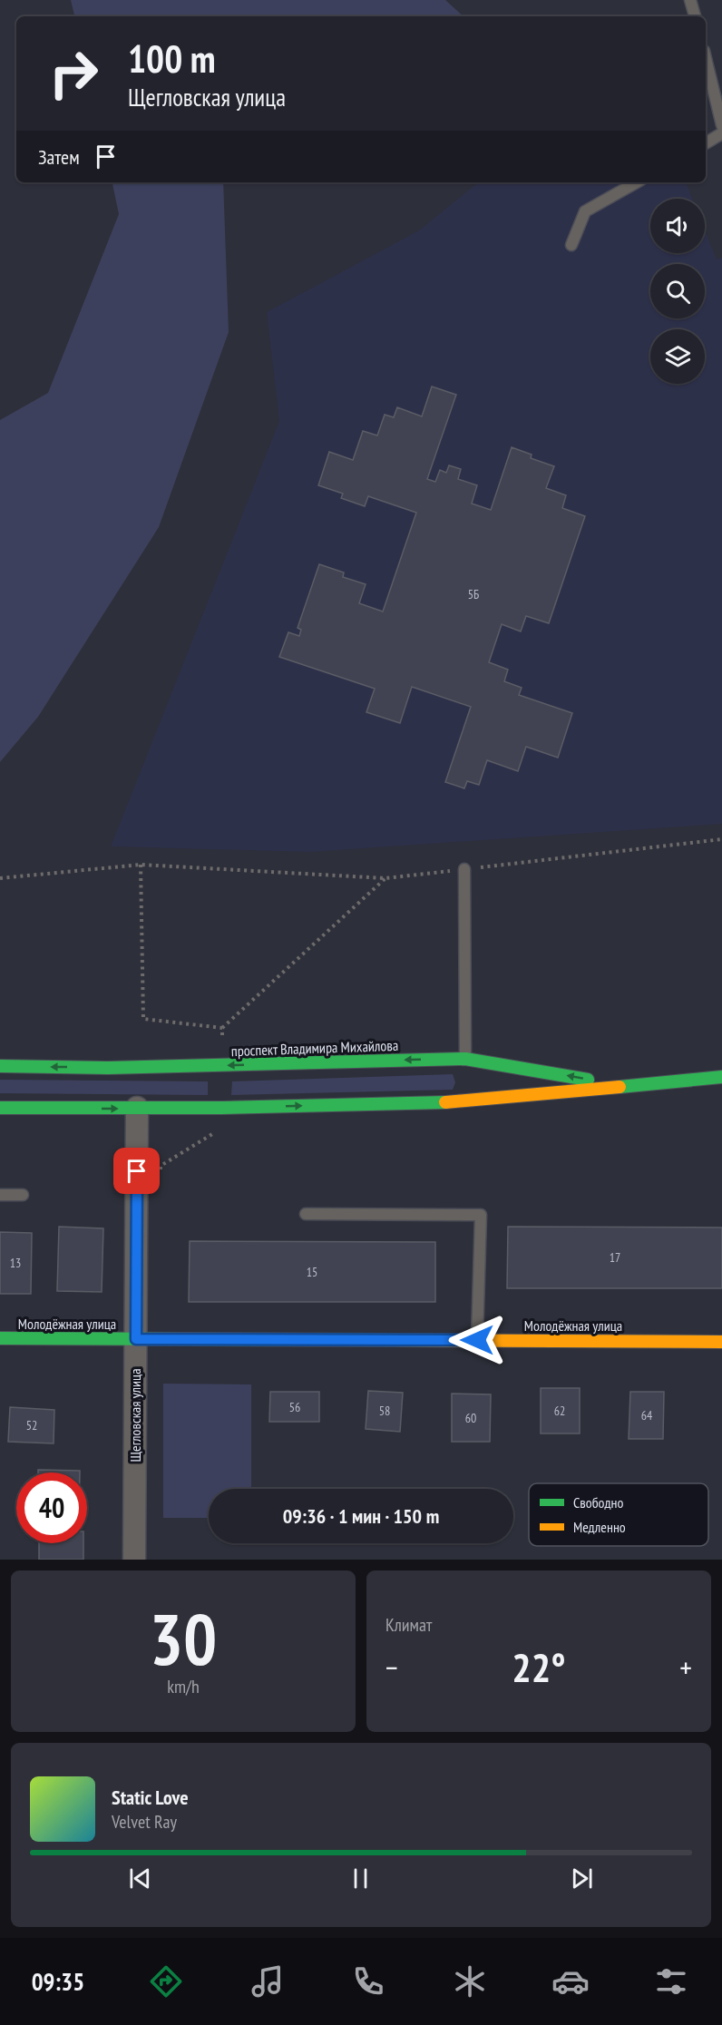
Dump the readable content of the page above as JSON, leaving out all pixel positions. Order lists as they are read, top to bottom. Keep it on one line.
{"streets":{"main road":["проспект Владимира Михайлова","Молодёжная улица"],"street":["Щегловская улица"]},"crossings":[["проспект Владимира Михайлова","Щегловская улица"],["Молодёжная улица","Щегловская улица"]],"house_numbers":["5Б","17","13","15","56","58","62","64","60","52"],"legend":["Свободно","Медленно"],"page":{"turn":["100 m","Щегловская улица"],"then":"Затем","limit":"40","trip":"09:36 · 1 мин · 150 m","tile":[["30","km/h"],"Климат"],"heat":["−","22°","+"],"song":["Static Love","Velvet Ray"],"tabs":"09:35"}}
